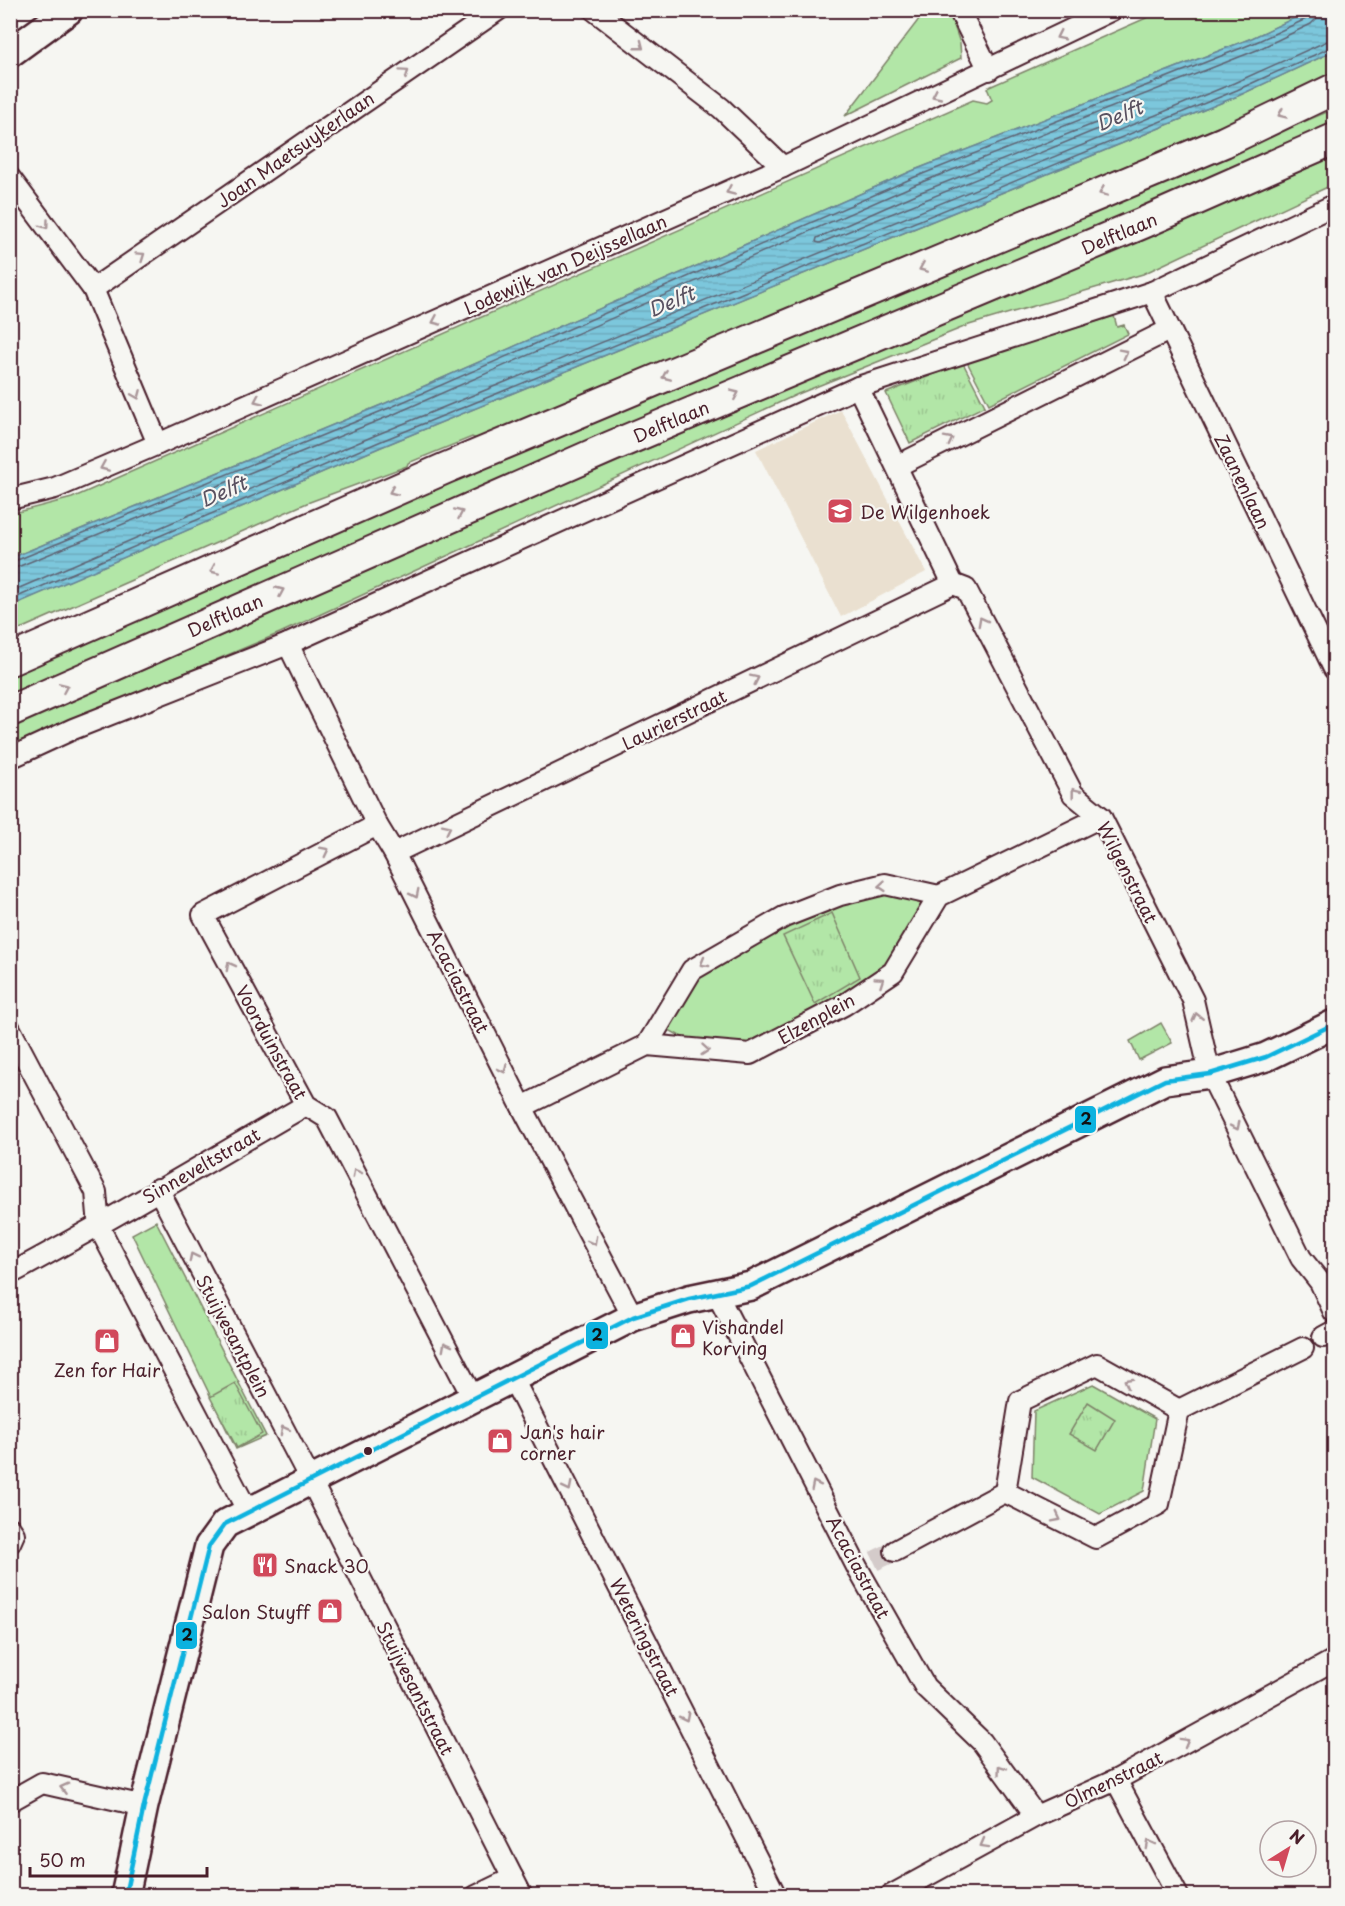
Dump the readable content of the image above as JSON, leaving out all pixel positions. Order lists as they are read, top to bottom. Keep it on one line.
{"streets":{"main road":["Delftlaan"],"street":["Joan Maetsuykerlaan","Lodewijk van Deijssellaan","Zaanenlaan","Laurierstraat","Wilgenstraat","Acaciastraat","Elzenplein","Voorduinstraat","Sinneveltstraat","Stuijvesantplein","Weteringstraat","Stuijvesantstraat","Olmenstraat"]},"crossings":[["Laurierstraat","Wilgenstraat"],["Laurierstraat","Acaciastraat"],["Acaciastraat","Voorduinstraat"],["Acaciastraat","Olmenstraat"],["Voorduinstraat","Sinneveltstraat"],["Sinneveltstraat","Stuijvesantplein"],["Stuijvesantplein","Stuijvesantstraat"]],"one_way":["Joan Maetsuykerlaan","Lodewijk van Deijssellaan","Laurierstraat","Weteringstraat"],"water":["Delft"],"places":{"school or university":["De Wilgenhoek"],"shop":["Vishandel Korving","Zen for Hair","Jan's hair corner","Salon Stuyff"],"restaurant":["Snack 30"]},"lines":["transit line 2"],"scale_bar":"50 m","north":"top right"}
